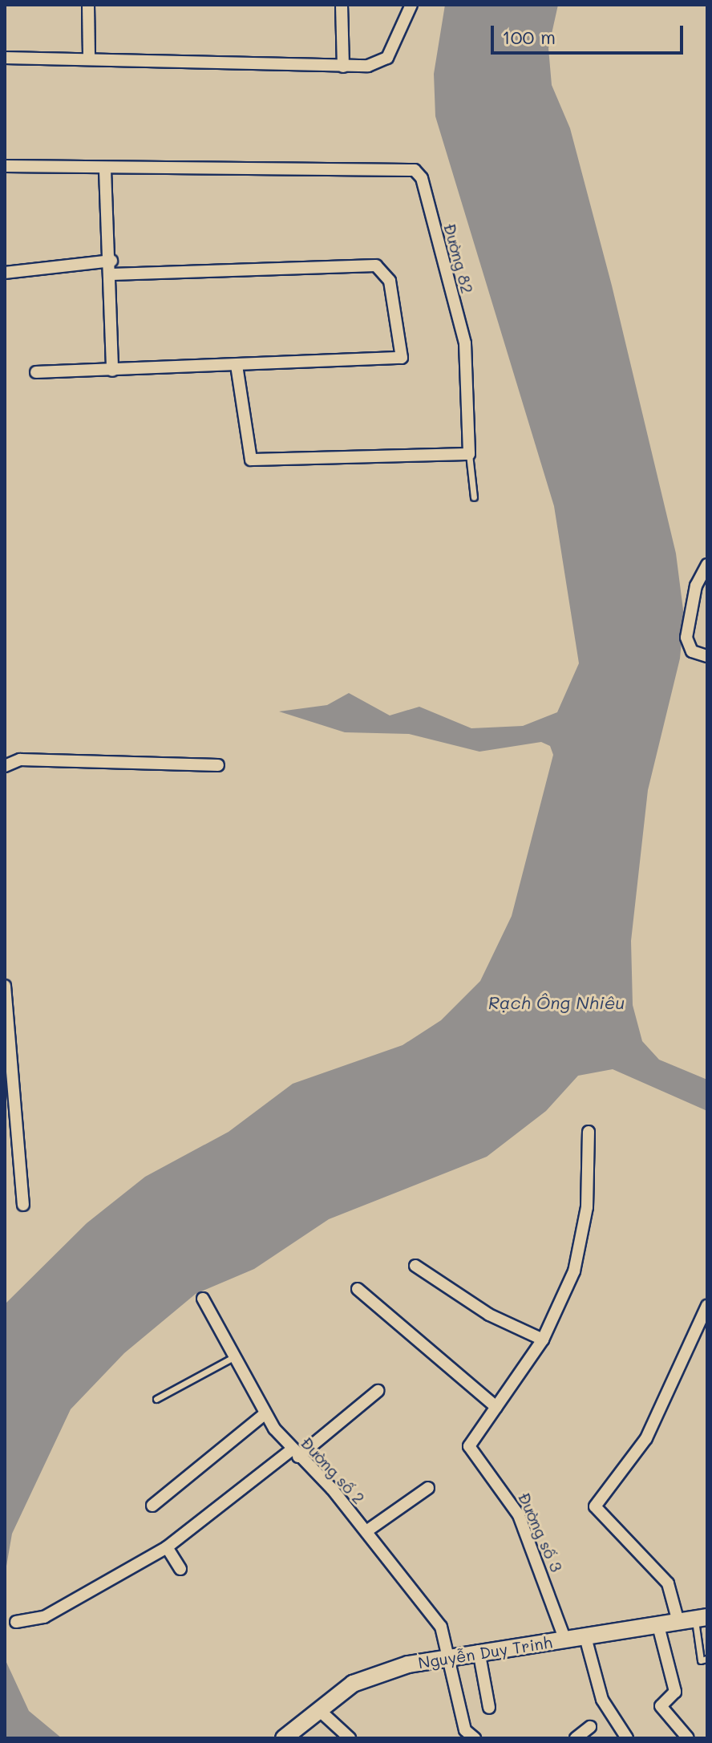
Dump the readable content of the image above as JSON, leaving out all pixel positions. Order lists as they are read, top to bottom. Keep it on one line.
{"streets":{"main road":["Nguyễn Duy Trinh"],"street":["Đường 82","Đường số 2","Đường số 3"]},"crossings":[["Đường số 2","Nguyễn Duy Trinh"],["Đường số 3","Nguyễn Duy Trinh"]],"water":["Rạch Ông Nhiêu"],"scale_bar":"100 m"}
